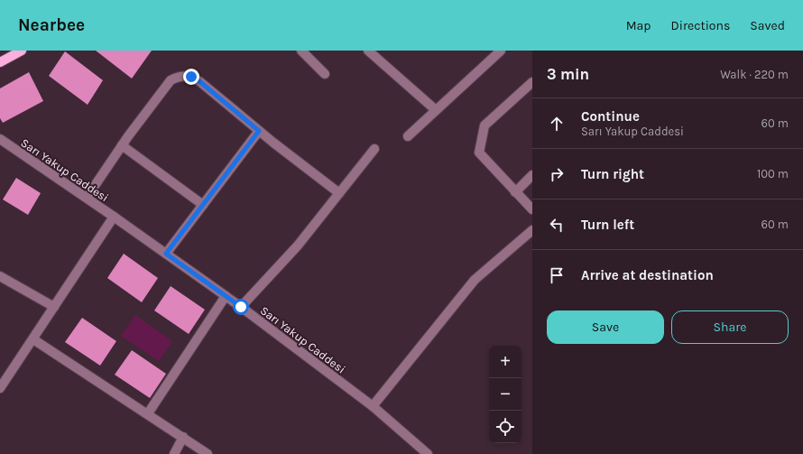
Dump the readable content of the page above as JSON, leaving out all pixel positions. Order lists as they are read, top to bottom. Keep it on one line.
{"streets":{"street":["Sarı Yakup Caddesi"]},"page":{"header":"Nearbee","nav":["Map","Directions","Saved"],"heading":["3 min","Walk · 220 m"],"list":[["Continue","Sarı Yakup Caddesi","60 m"],["Turn right","100 m"],["Turn left","60 m"],"Arrive at destination"],"buttons":["Save","Share"],"map_buttons":["+","−"]}}
